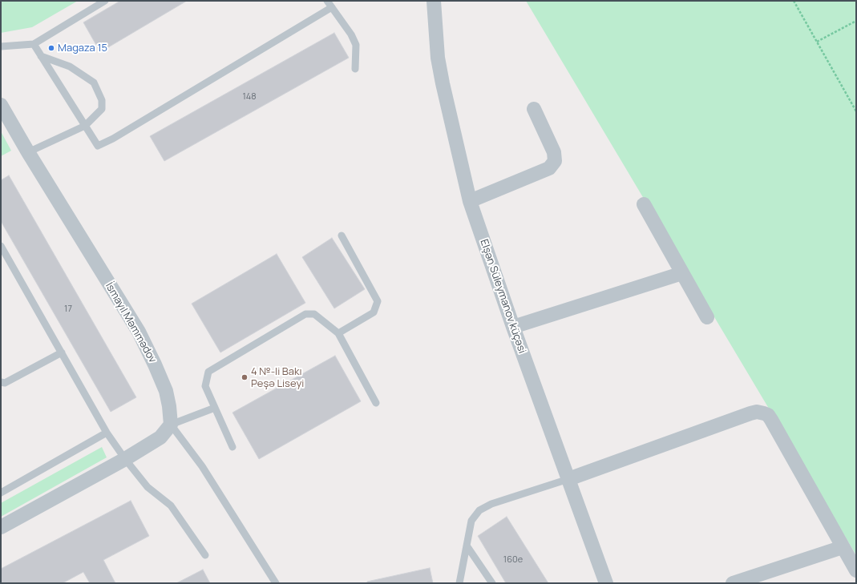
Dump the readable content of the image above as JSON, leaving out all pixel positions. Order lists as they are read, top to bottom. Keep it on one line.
{"streets":{"street":["Elşən Süleymanov küçəsi","İsmayıl Məmmədov"]},"places":["Magaza 15","4 №-li Bakı Peşə Liseyi"],"house_numbers":["148","17","160e"]}
